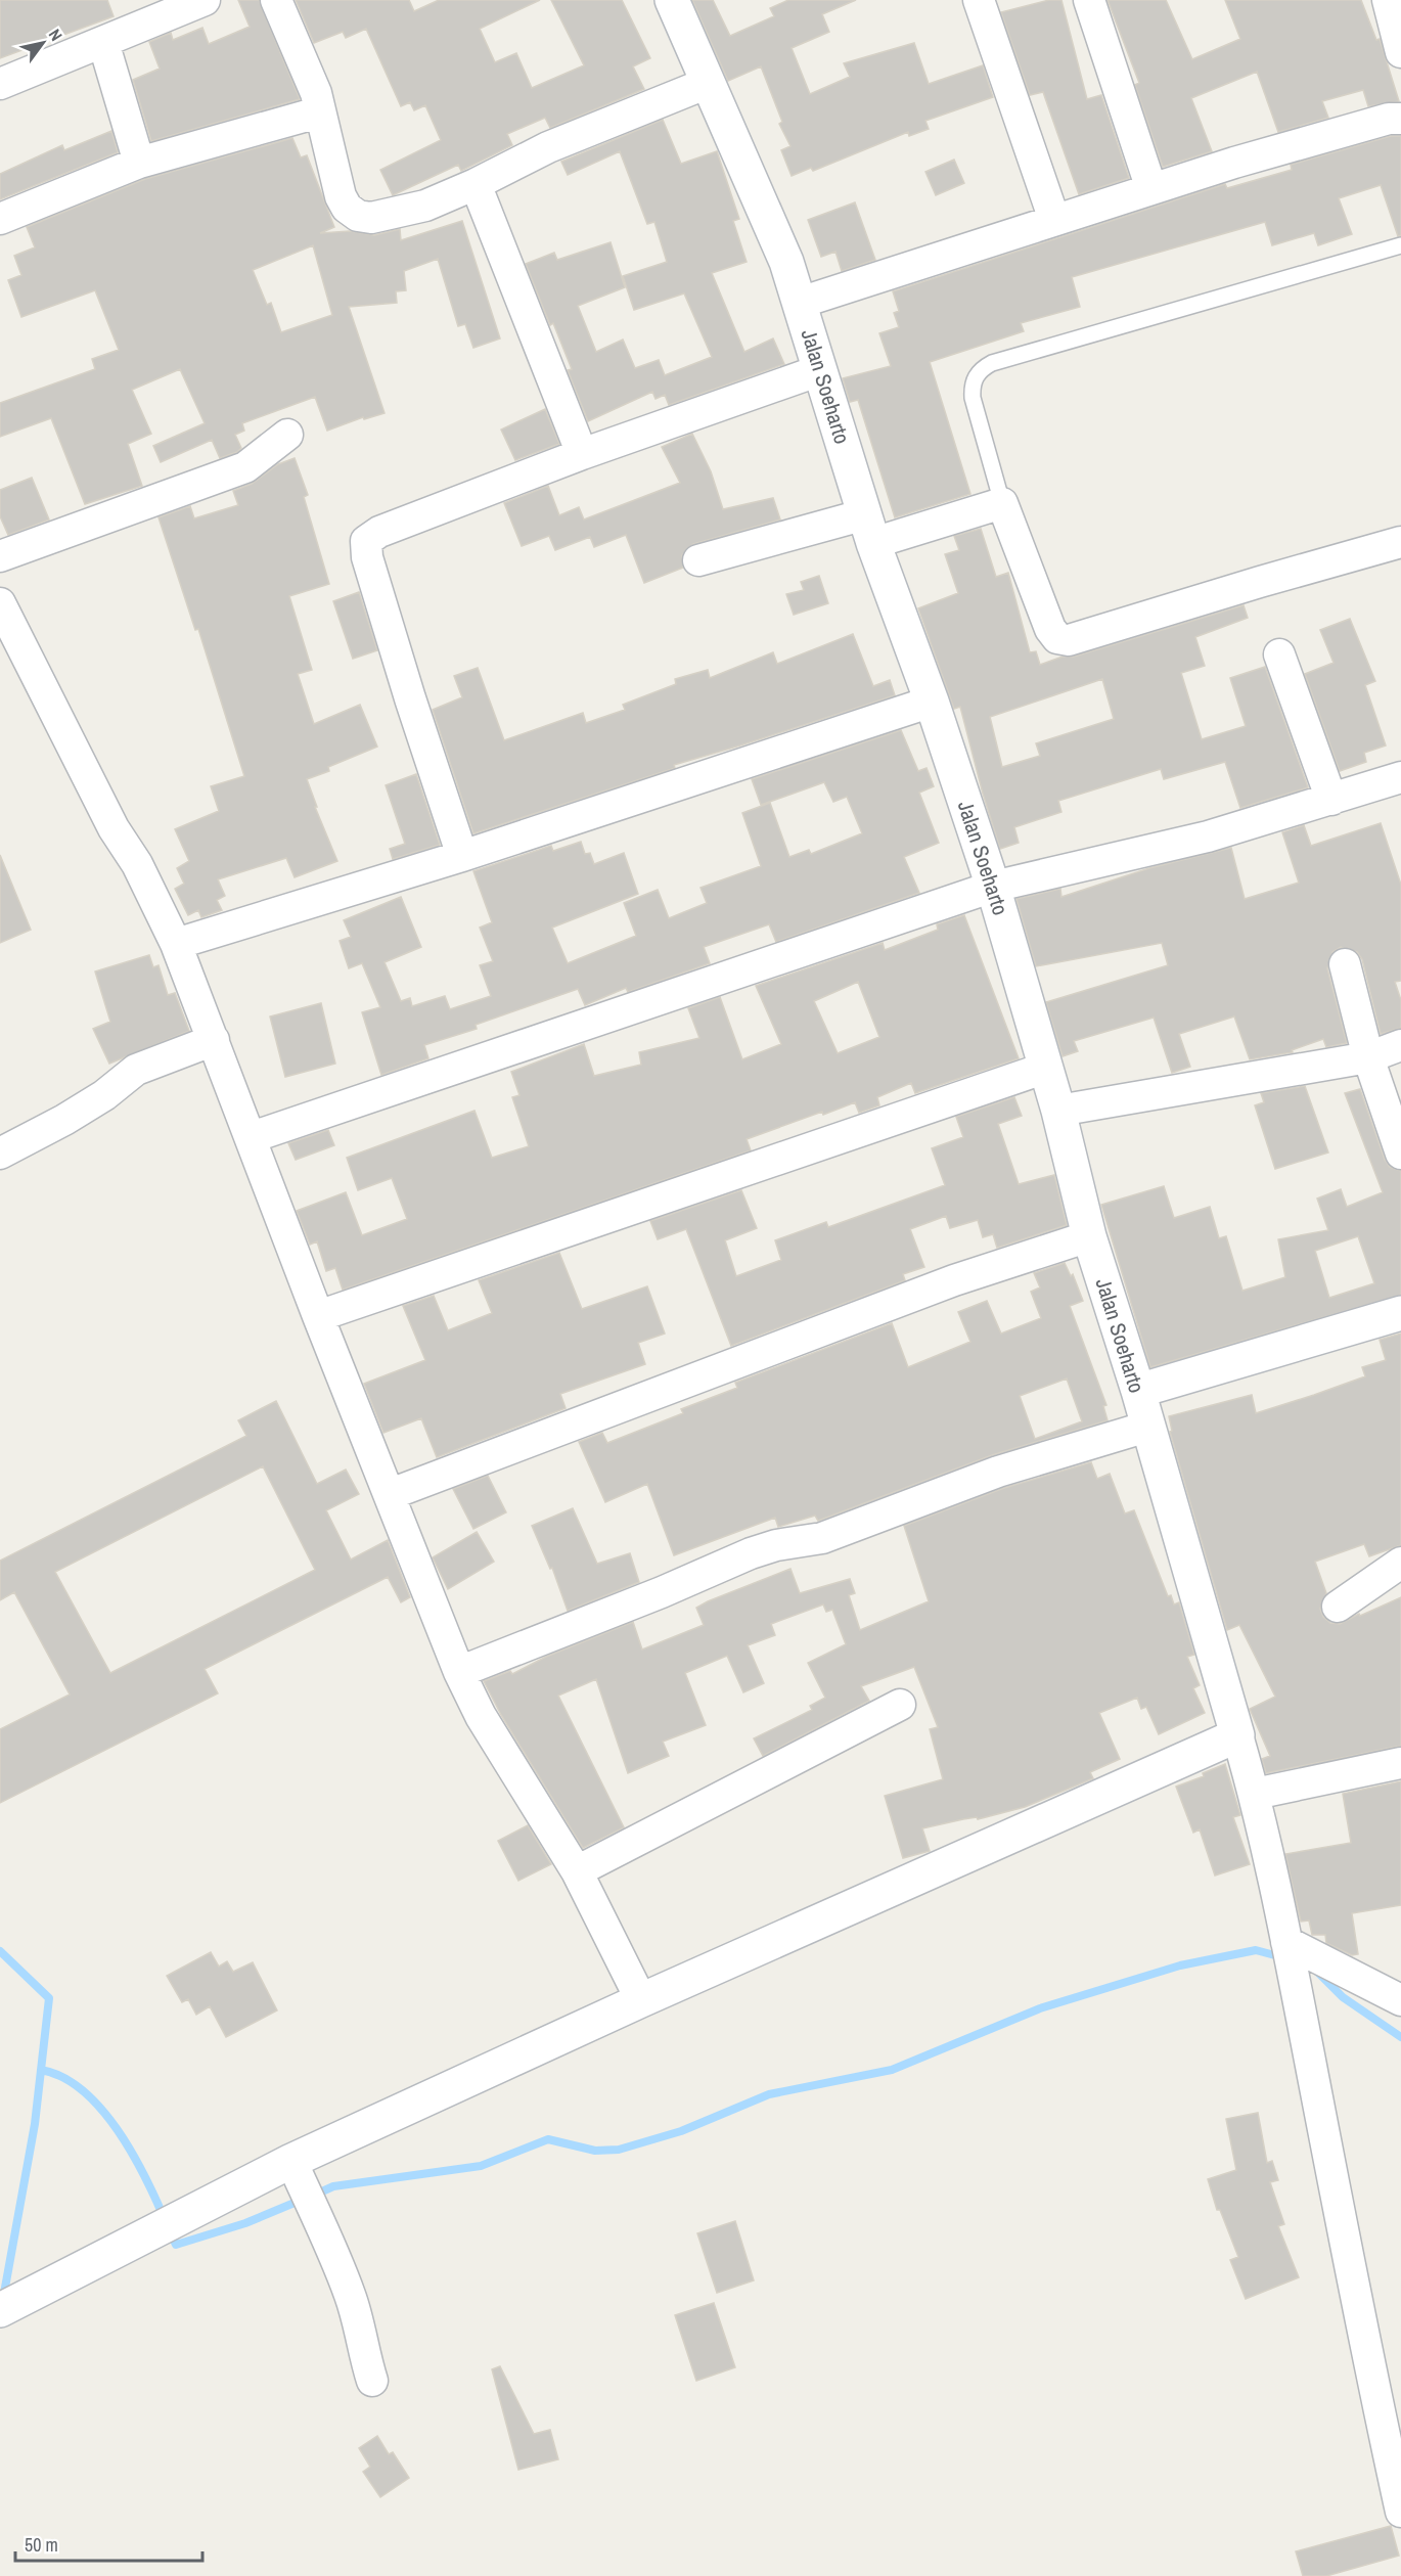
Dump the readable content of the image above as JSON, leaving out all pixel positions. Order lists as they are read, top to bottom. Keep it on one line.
{"streets":{"main road":["Jalan Soeharto"]},"scale_bar":"50 m","north":"top right"}
